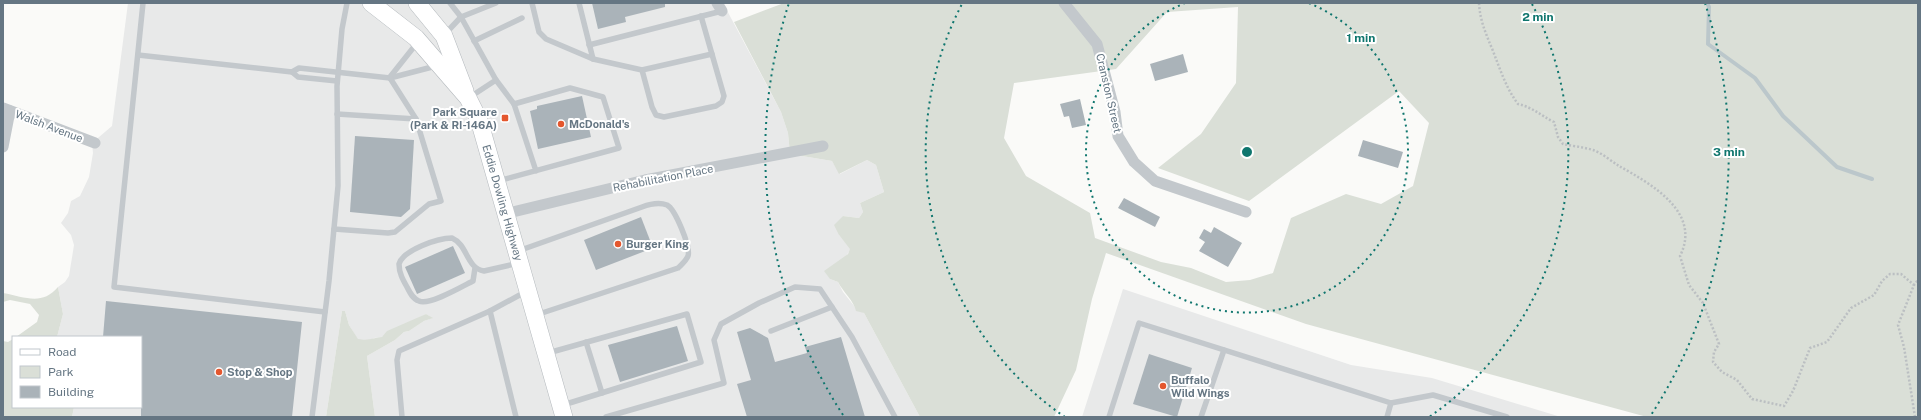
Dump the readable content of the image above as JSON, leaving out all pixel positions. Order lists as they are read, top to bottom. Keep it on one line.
{"streets":{"main road":["Eddie Dowling Highway"],"street":["Cranston Street","Walsh Avenue","Rehabilitation Place"]},"crossings":[["Rehabilitation Place","Eddie Dowling Highway"]],"places":{"transit":["Park Square (Park & RI-146A)"],"other":["McDonald's","Burger King","Stop & Shop","Buffalo Wild Wings"]},"legend":["Road","Park","Building"],"rings":["2 min","1 min","3 min"]}
